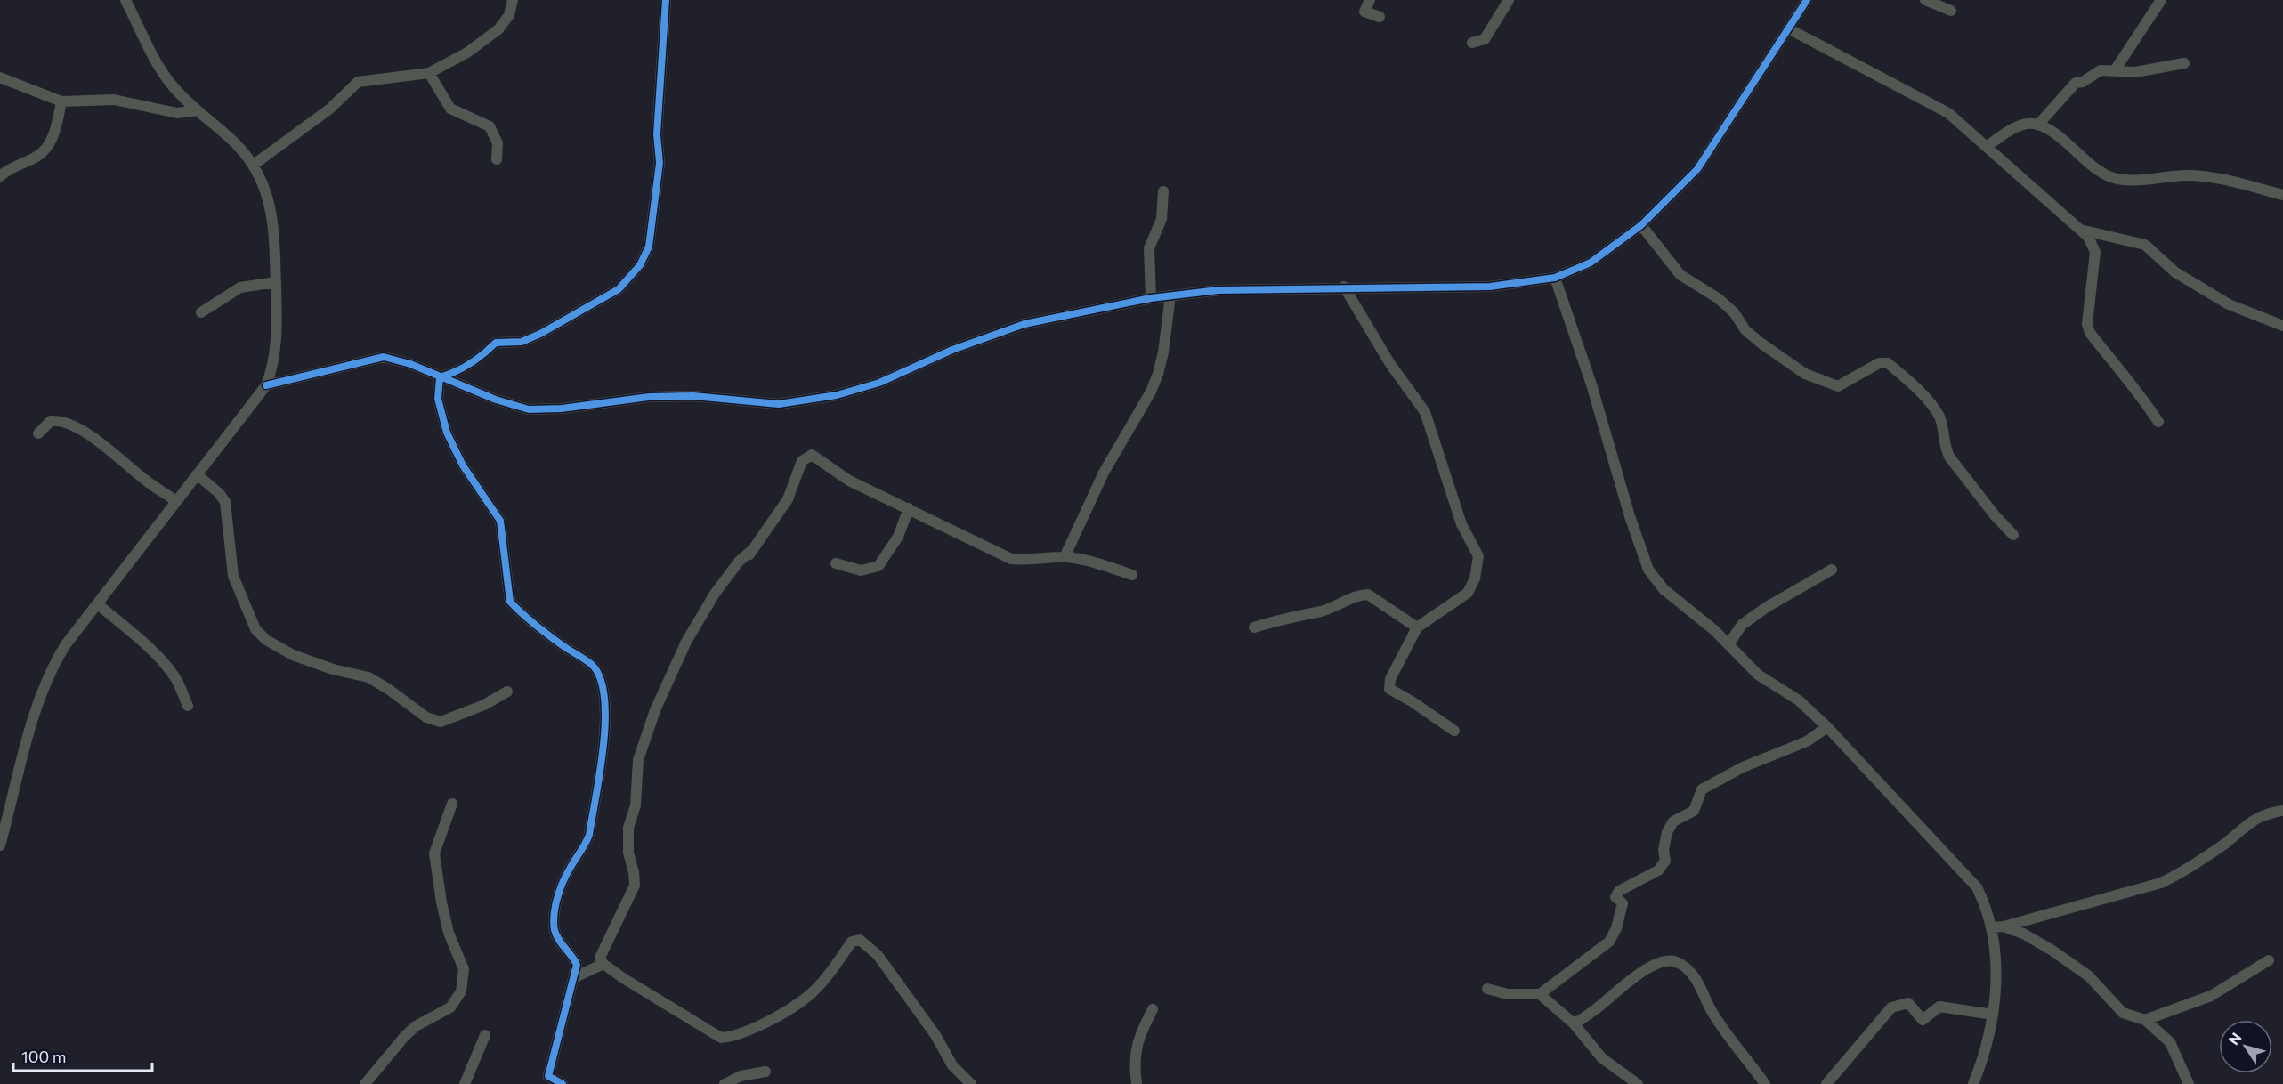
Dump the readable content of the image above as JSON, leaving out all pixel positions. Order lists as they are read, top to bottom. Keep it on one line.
{"scale_bar":"100 m","north":"top left"}
